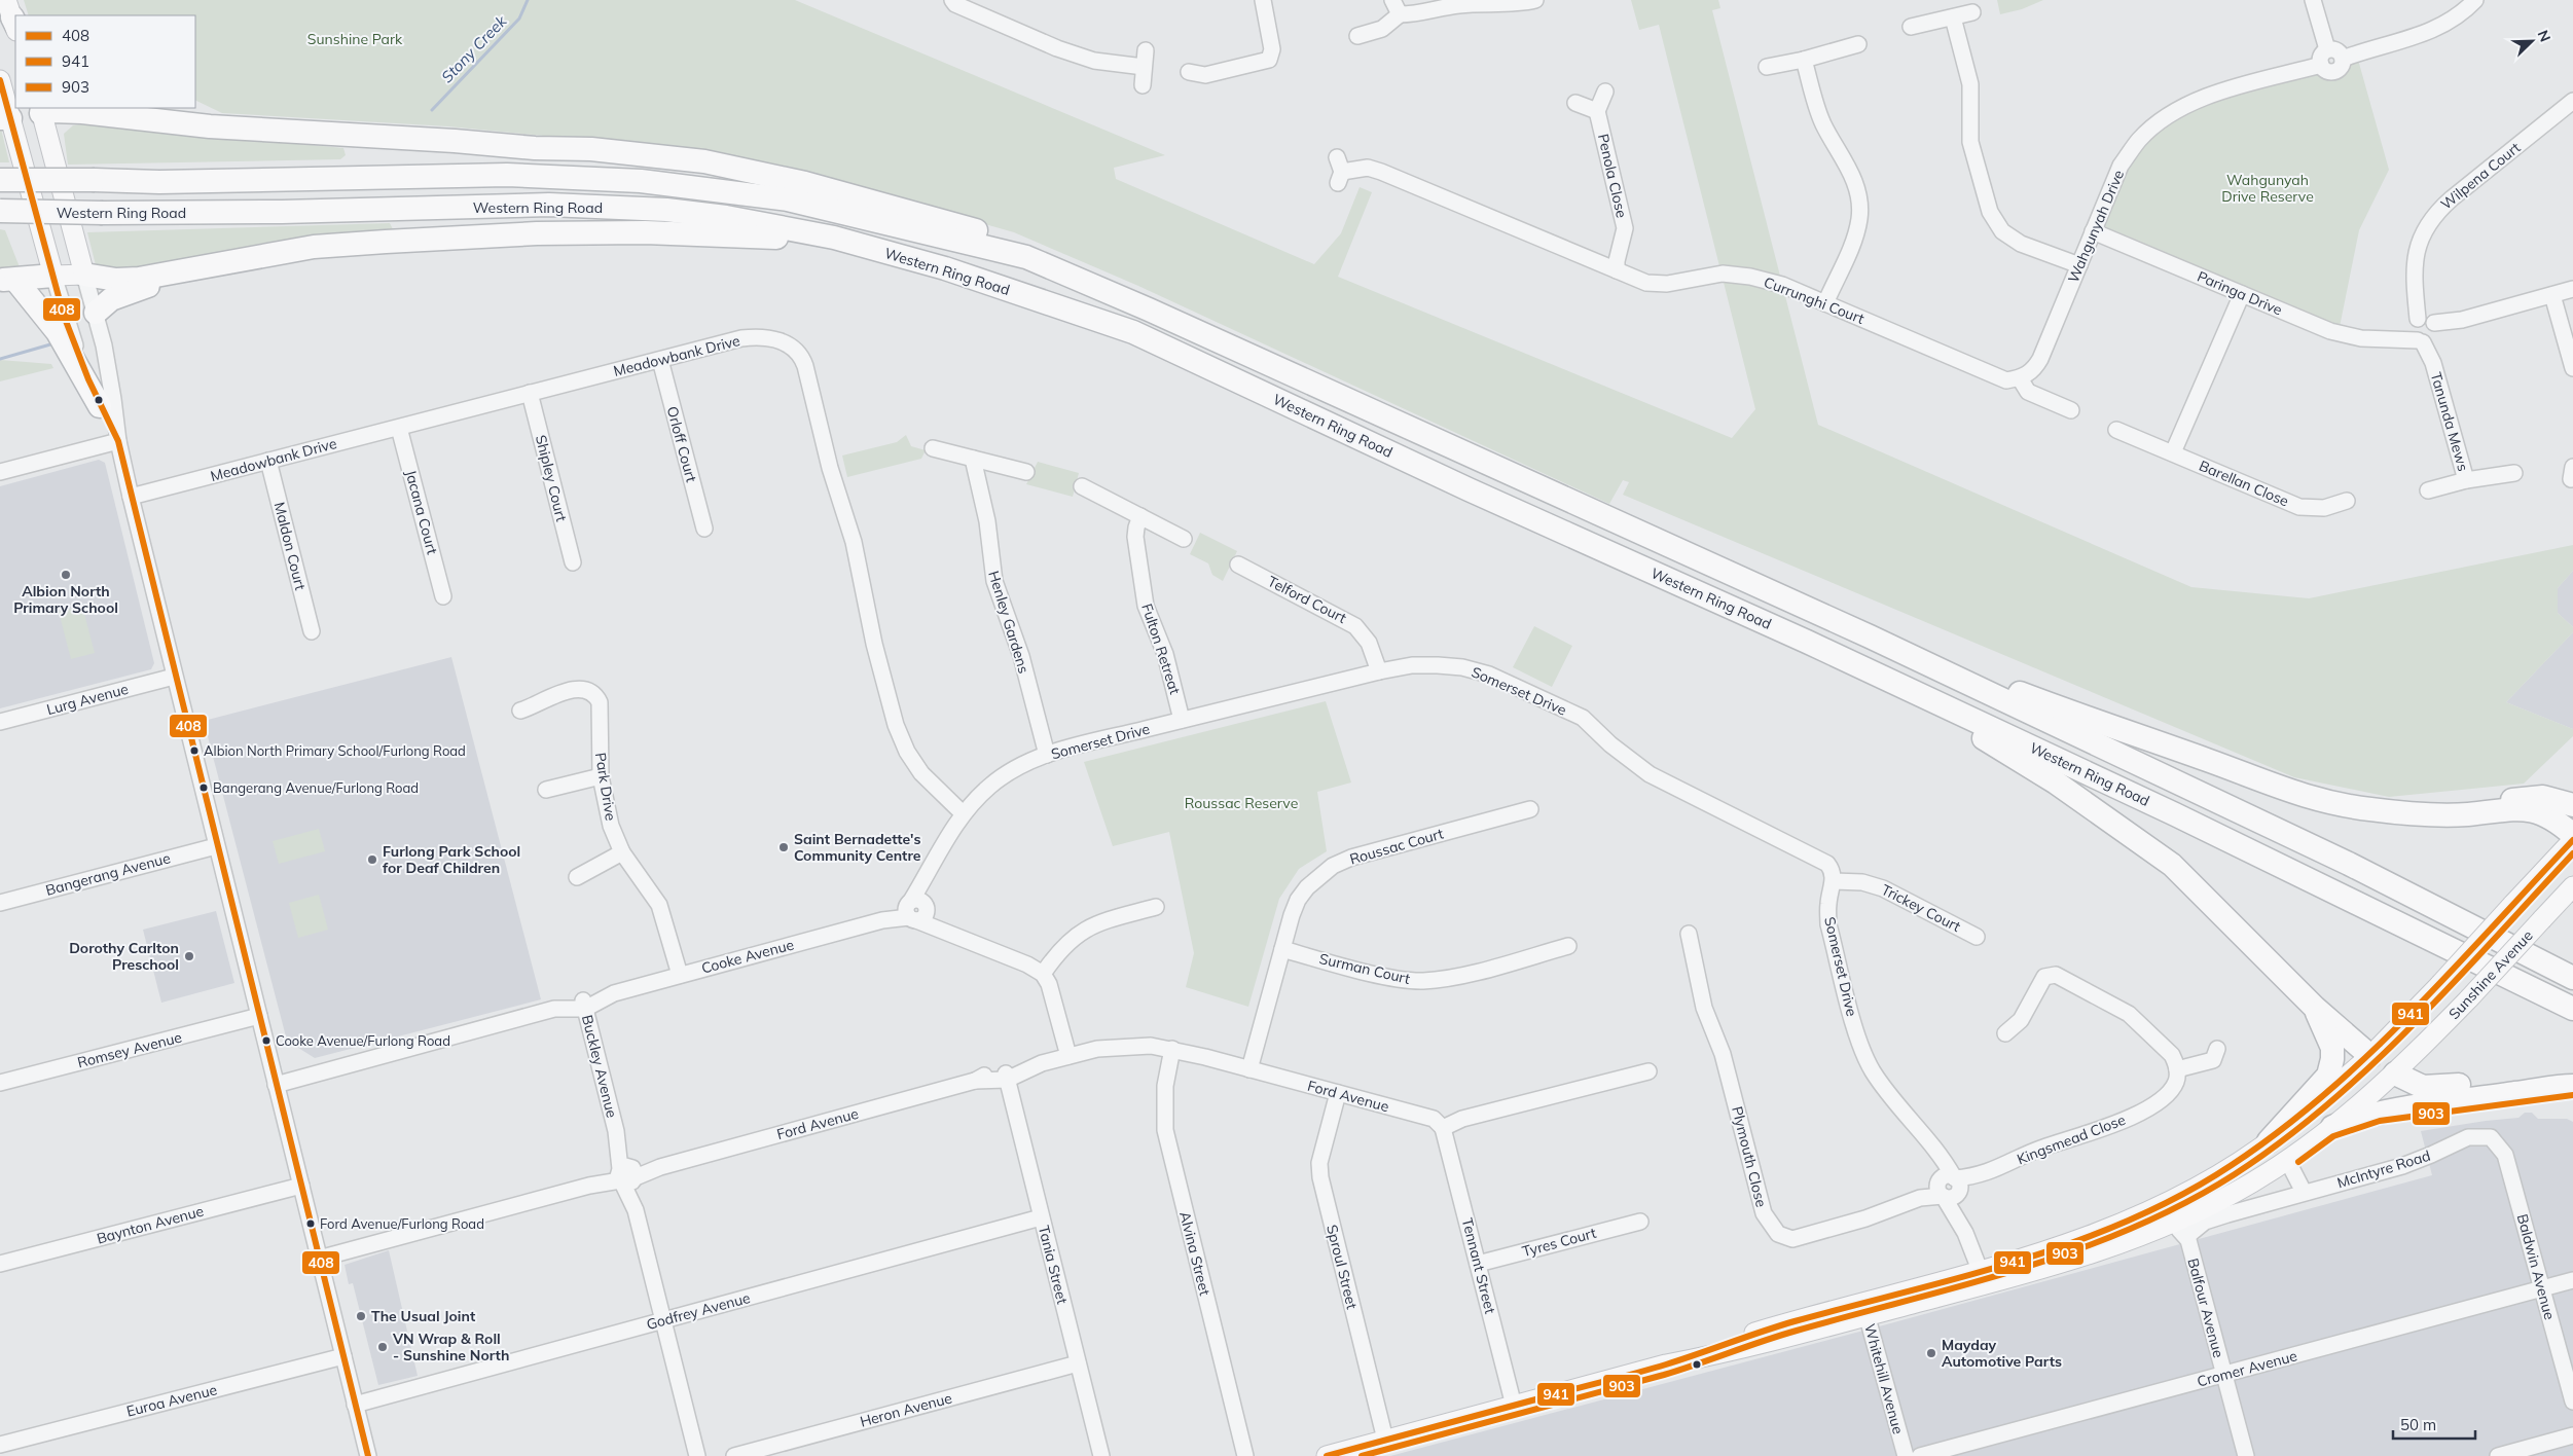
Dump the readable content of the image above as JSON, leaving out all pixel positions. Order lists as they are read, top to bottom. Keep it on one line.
{"streets":{"highway":["Western Ring Road"],"main road":["Sunshine Avenue","McIntyre Road"],"street":["Penola Close","Wilpena Court","Wahgunyah Drive","Paringa Drive","Currunghi Court","Meadowbank Drive","Tanunda Mews","Orloff Court","Shipley Court","Barellan Close","Jacana Court","Maldon Court","Telford Court","Henley Gardens","Fulton Retreat","Somerset Drive","Lurg Avenue","Park Drive","Roussac Court","Bangerang Avenue","Trickey Court","Cooke Avenue","Surman Court","Romsey Avenue","Buckley Avenue","Ford Avenue","Kingsmead Close","Plymouth Close","Baynton Avenue","Tyres Court","Alvina Street","Tania Street","Tennant Street","Sproul Street","Baldwin Avenue","Balfour Avenue","Godfrey Avenue","Cromer Avenue","Whitehill Avenue","Euroa Avenue","Heron Avenue"]},"crossings":[["Penola Close","Currunghi Court"],["Wilpena Court","Paringa Drive"],["Wilpena Court","Tanunda Mews"],["Wahgunyah Drive","Paringa Drive"],["Wahgunyah Drive","Currunghi Court"],["Paringa Drive","Tanunda Mews"],["Meadowbank Drive","Orloff Court"],["Meadowbank Drive","Shipley Court"],["Meadowbank Drive","Jacana Court"],["Meadowbank Drive","Maldon Court"],["Meadowbank Drive","Somerset Drive"],["Telford Court","Somerset Drive"],["Henley Gardens","Somerset Drive"],["Fulton Retreat","Somerset Drive"],["Somerset Drive","Trickey Court"],["Somerset Drive","Cooke Avenue"],["Somerset Drive","Kingsmead Close"],["Somerset Drive","Plymouth Close"],["Somerset Drive","McIntyre Road"],["Park Drive","Cooke Avenue"],["Roussac Court","Surman Court"],["Roussac Court","Ford Avenue"],["Cooke Avenue","Buckley Avenue"],["Sunshine Avenue","McIntyre Road"],["Buckley Avenue","Ford Avenue"],["Buckley Avenue","Godfrey Avenue"],["Ford Avenue","Alvina Street"],["Ford Avenue","Tania Street"],["Ford Avenue","Tennant Street"],["Ford Avenue","Sproul Street"],["Kingsmead Close","Plymouth Close"],["McIntyre Road","Tennant Street"],["McIntyre Road","Sproul Street"],["McIntyre Road","Baldwin Avenue"],["McIntyre Road","Balfour Avenue"],["McIntyre Road","Whitehill Avenue"],["Tyres Court","Tennant Street"],["Tania Street","Godfrey Avenue"],["Tania Street","Heron Avenue"],["Baldwin Avenue","Cromer Avenue"],["Balfour Avenue","Cromer Avenue"]],"water":["Stony Creek"],"parks":["Sunshine Park","Wahgunyah Drive Reserve","Roussac Reserve"],"places":["Albion North Primary School","Albion North Primary School/Furlong Road","Bangerang Avenue/Furlong Road","Saint Bernadette's Community Centre","Furlong Park School for Deaf Children","Dorothy Carlton Preschool","Cooke Avenue/Furlong Road","Ford Avenue/Furlong Road","The Usual Joint","VN Wrap & Roll - Sunshine North","Mayday Automotive Parts"],"lines":["transit line 408","transit line 941","transit line 903"],"legend":["408","941","903"],"scale_bar":"50 m","north":"top right"}
